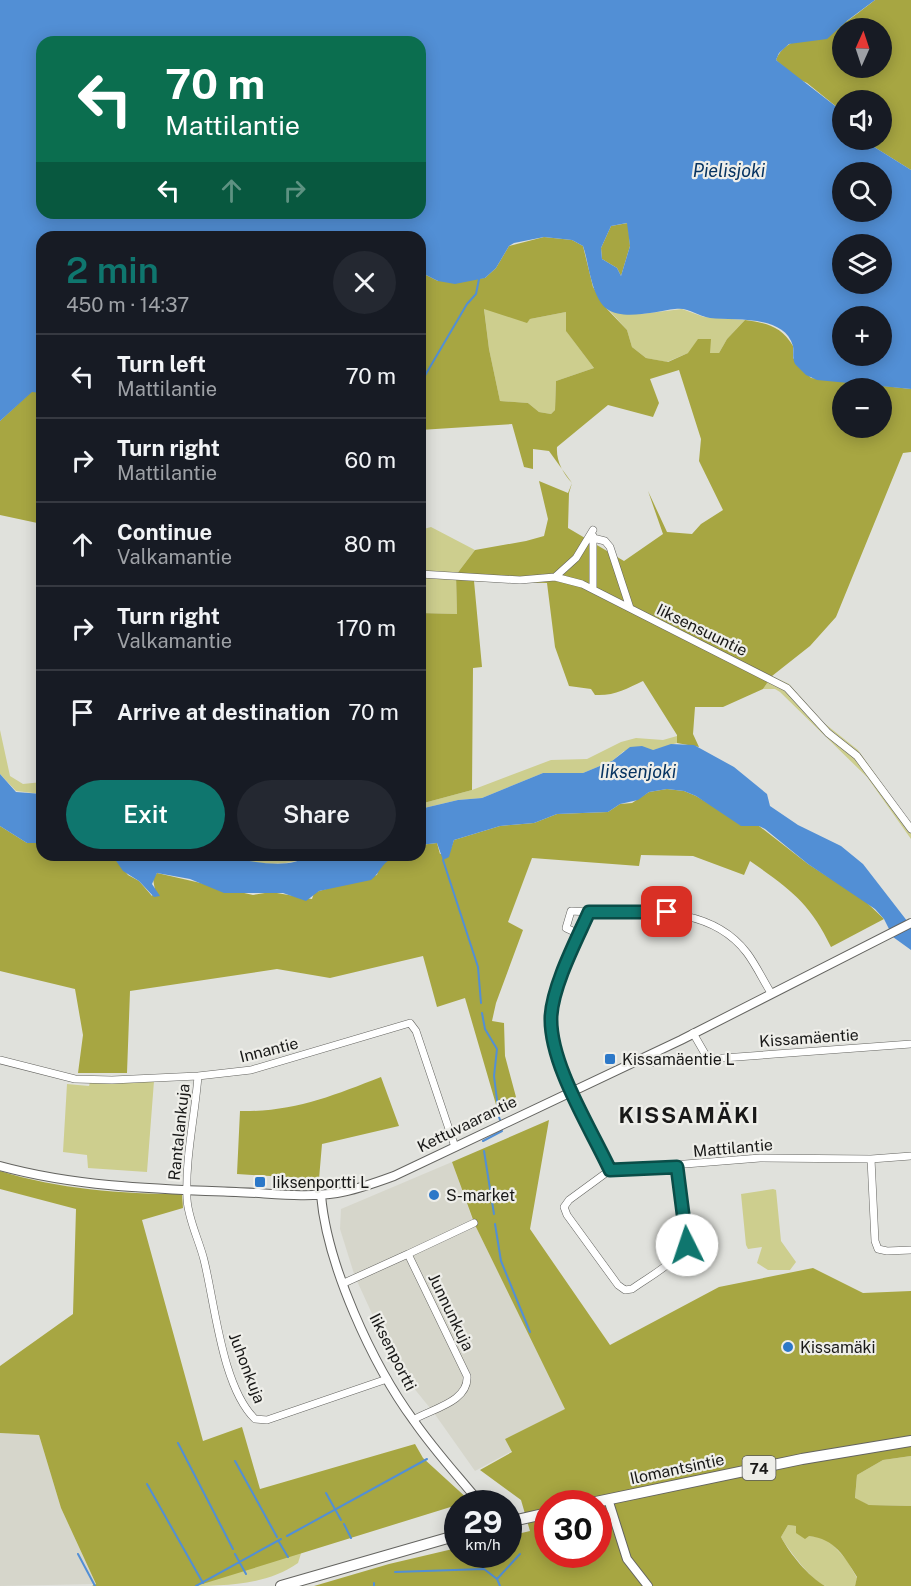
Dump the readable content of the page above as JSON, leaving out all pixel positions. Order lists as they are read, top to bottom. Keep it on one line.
{"streets":{"main road":["74","Ilomantsintie"],"street":["Iiksensuuntie","Kissamäentie","Innantie","Kettuvaarantie","Rantalankuja","Mattilantie","Junnunkuja","Iiksenportti","Juhonkuja"]},"crossings":[["Innantie","Kettuvaarantie"],["Innantie","Rantalankuja"],["Kettuvaarantie","Rantalankuja"],["Kettuvaarantie","Iiksenportti"],["Kettuvaarantie","Juhonkuja"],["Rantalankuja","Juhonkuja"],["Junnunkuja","Iiksenportti"],["Iiksenportti","Juhonkuja"]],"districts":["KISSAMÄKI"],"water":["Pielisjoki","Iiksenjoki"],"places":{"transit":["Kissamäentie L","Iiksenportti L"],"other":["S-market","Kissamäki"]},"north":"top","page":{"map_buttons":["+","−"],"turn":["70 m","Mattilantie"],"heading":["2 min","450 m · 14:37"],"list":[{"name":"Turn left","note":"Mattilantie","value":"70 m"},{"name":"Turn right","note":"Mattilantie","value":"60 m"},{"name":"Continue","note":"Valkamantie","value":"80 m"},{"name":"Turn right","note":"Valkamantie","value":"170 m"},{"name":"Arrive at destination","value":"70 m"}],"buttons":["Exit","Share"],"speed":"29 km/h","limit":"30"}}
